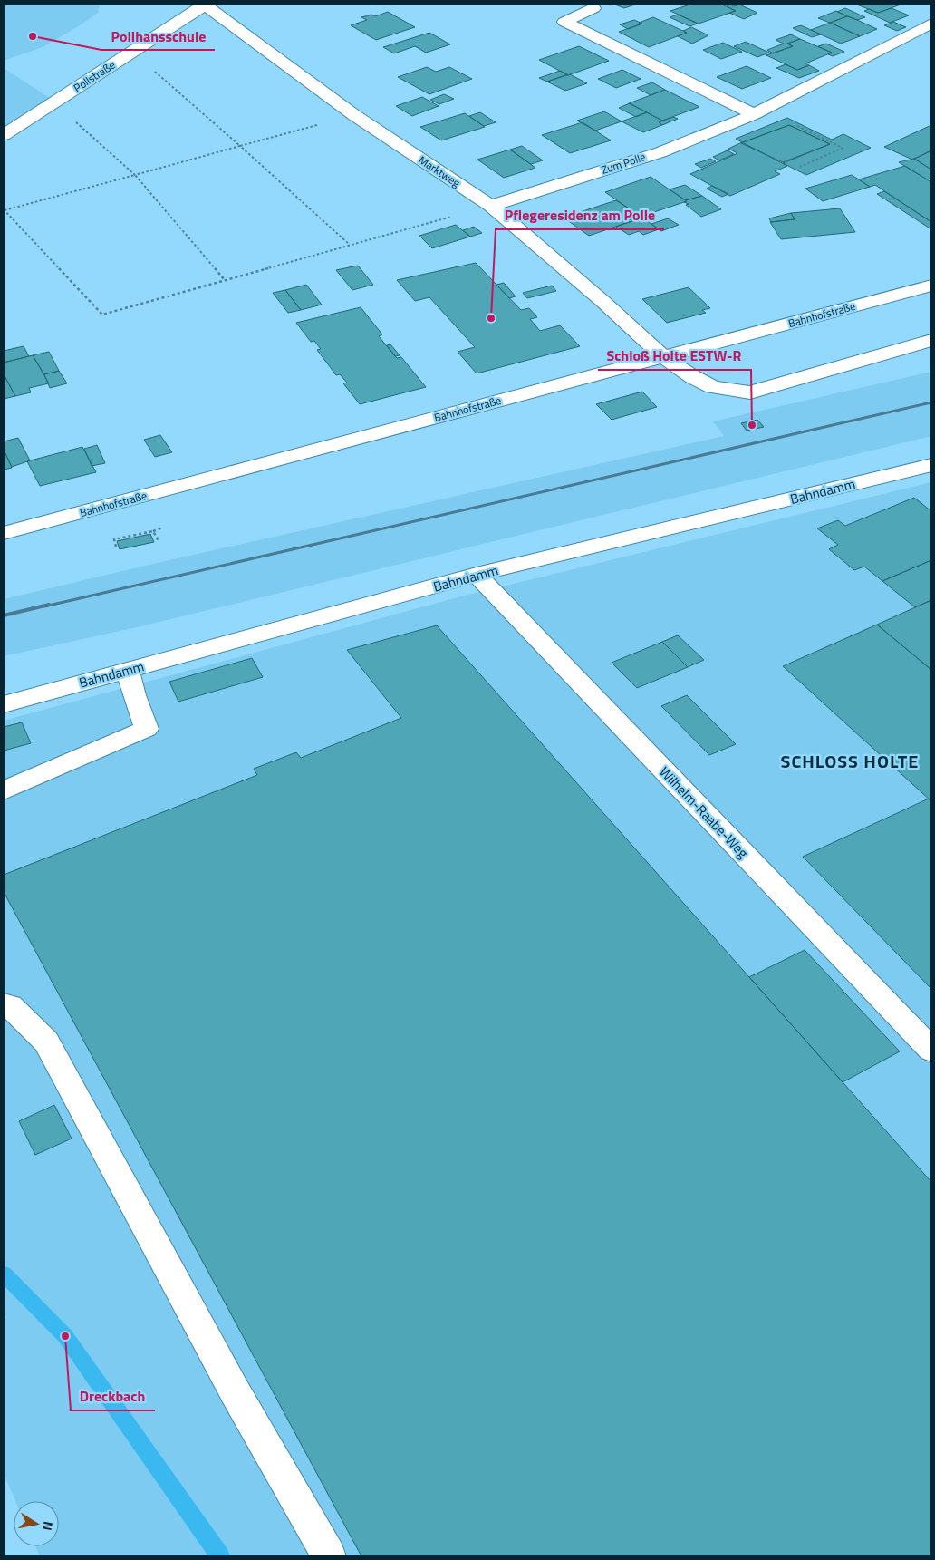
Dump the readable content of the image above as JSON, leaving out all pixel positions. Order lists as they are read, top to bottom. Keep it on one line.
{"streets":{"street":["Pollstraße","Zum Polle","Marktweg","Bahnhofstraße","Bahndamm","Wilhelm-Raabe-Weg"]},"crossings":[["Pollstraße","Marktweg"],["Zum Polle","Marktweg"],["Marktweg","Bahnhofstraße"],["Bahndamm","Wilhelm-Raabe-Weg"]],"districts":["SCHLOSS HOLTE"],"places":["Pollhansschule","Pflegeresidenz am Polle","Schloß Holte ESTW-R","Dreckbach"],"north":"right"}
